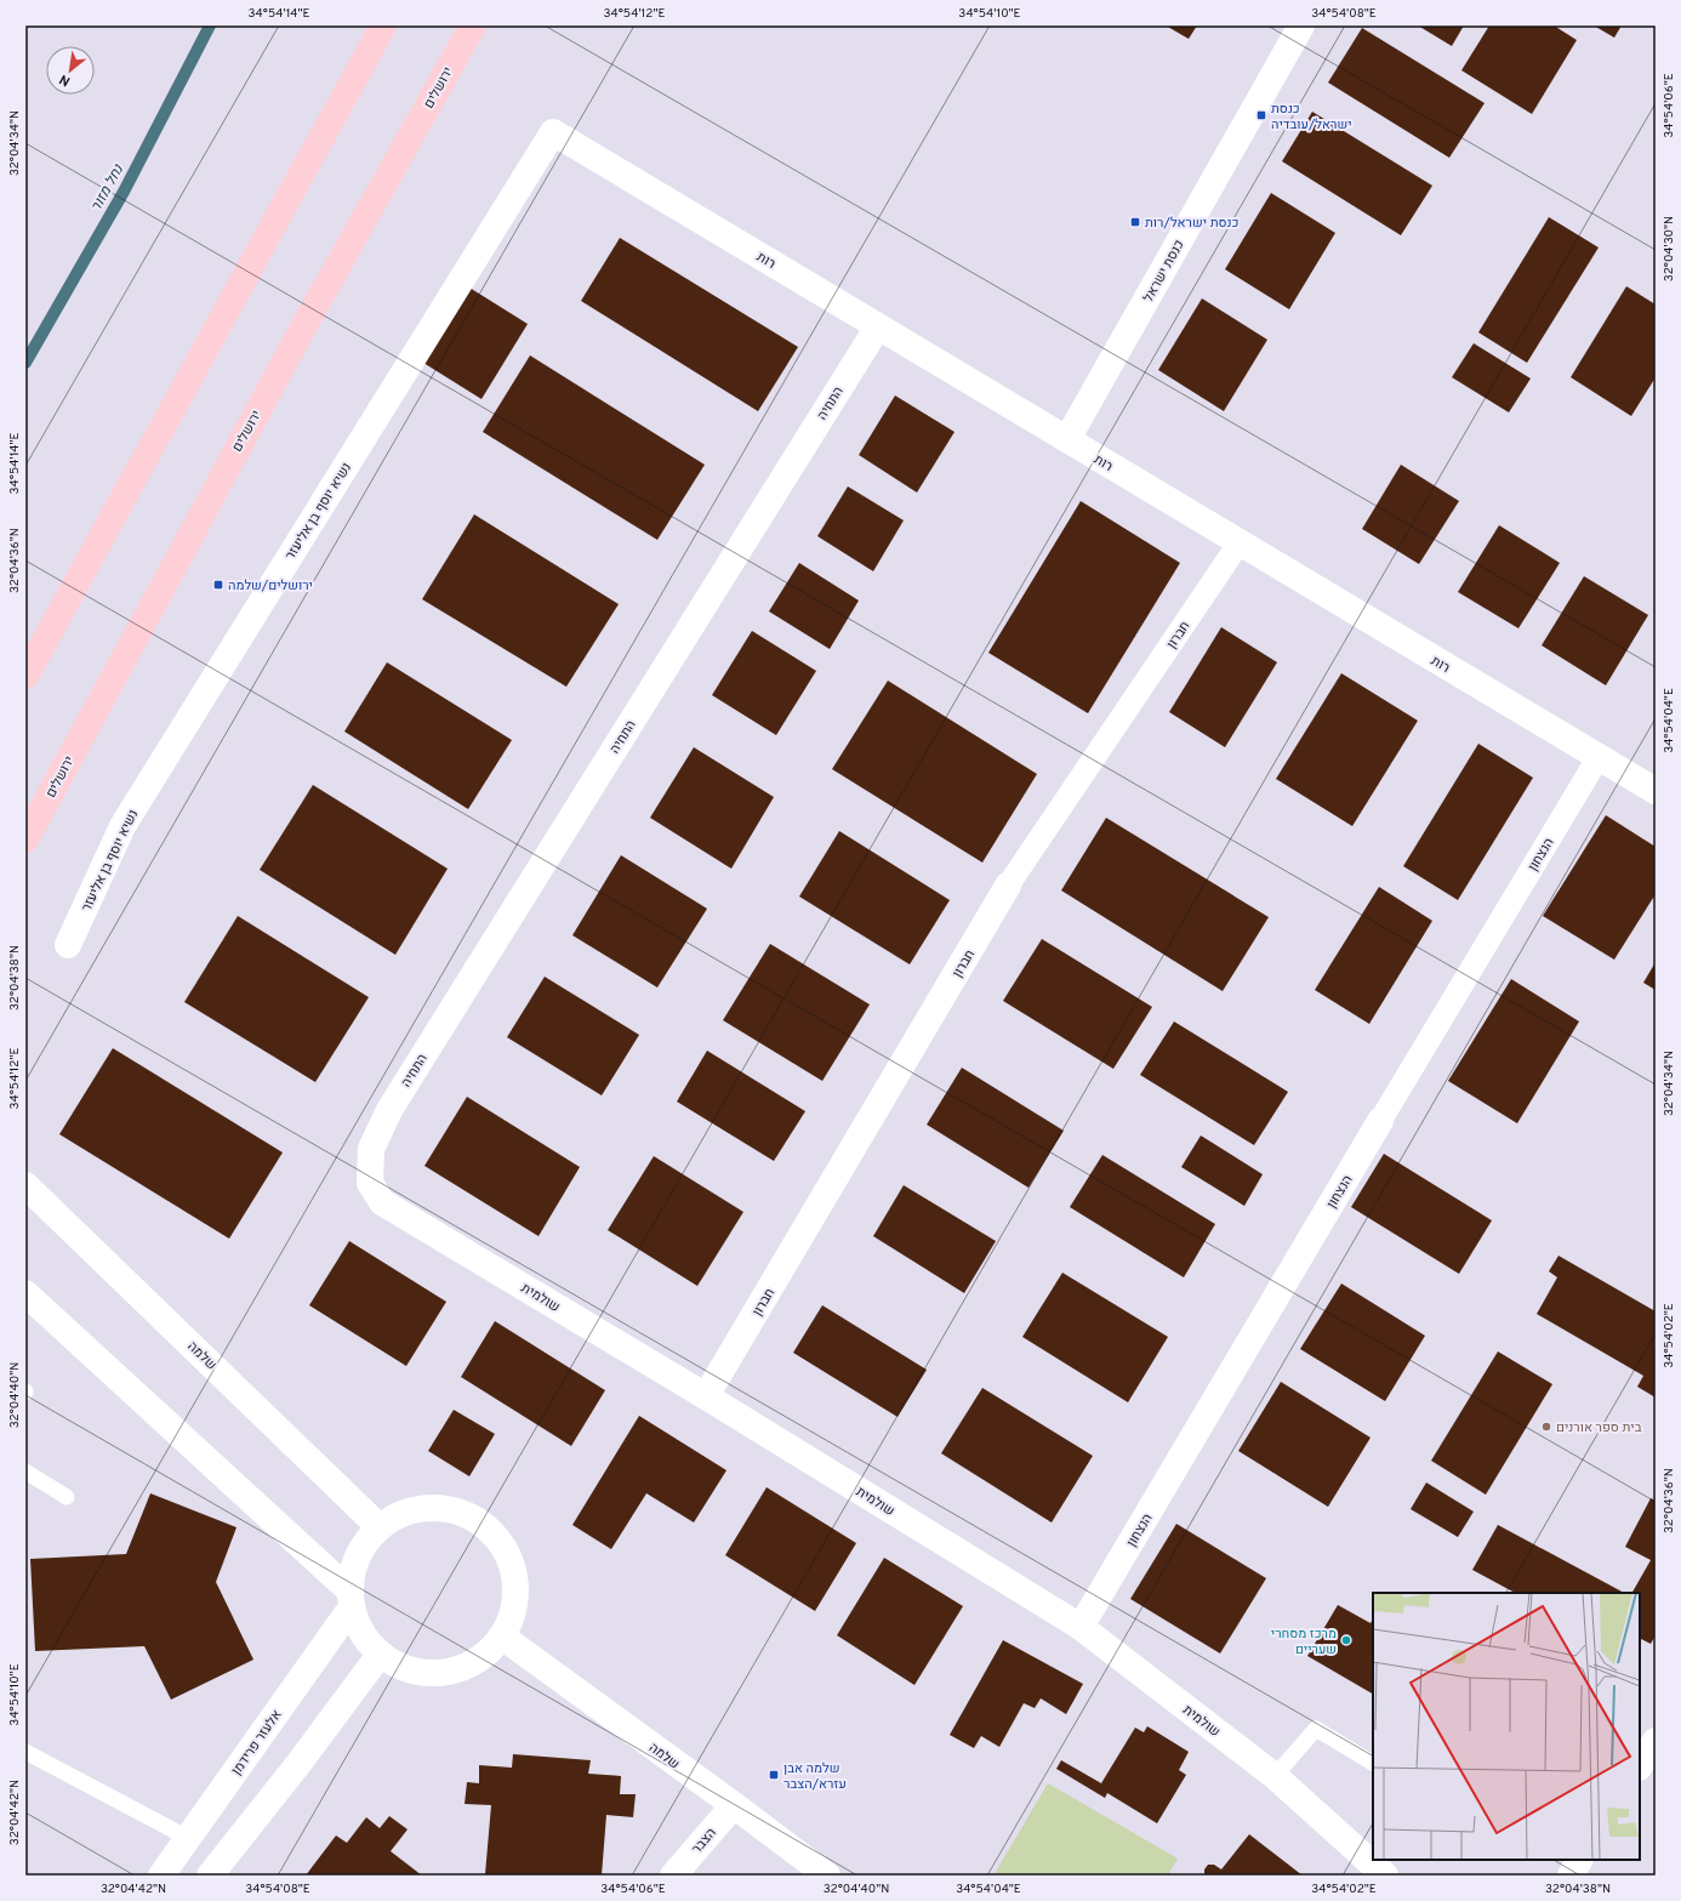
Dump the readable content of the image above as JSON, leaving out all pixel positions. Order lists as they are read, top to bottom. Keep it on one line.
{"streets":{"highway":["ירושלים"],"street":["רות","כנסת ישראל","התחיה","נשיא יוסף בן אליעזר","חברון","הנצחון","שולמית","שלמה","אלעזר פרידמן","הצבר"]},"crossings":[["רות","כנסת ישראל"],["רות","התחיה"],["רות","נשיא יוסף בן אליעזר"],["רות","חברון"],["רות","הנצחון"],["התחיה","שולמית"],["חברון","שולמית"],["הנצחון","שולמית"],["שלמה","אלעזר פרידמן"],["שלמה","הצבר"]],"water":["נחל מזור"],"places":{"transit":["כנסת ישראל/עובדיה","כנסת ישראל/רות","ירושלים/שלמה","שלמה אבן עזרא/הצבר"],"other":["בית ספר אורנים","מרכז מסחרי שעריים"]},"north":"bottom left","coordinates":["34°54'14\"E","34°54'12\"E","34°54'10\"E","34°54'08\"E","34°54'06\"E","32°04'34\"N","32°04'30\"N","32°04'36\"N","34°54'04\"E","32°04'38\"N","34°54'02\"E","32°04'40\"N","32°04'42\"N"]}
